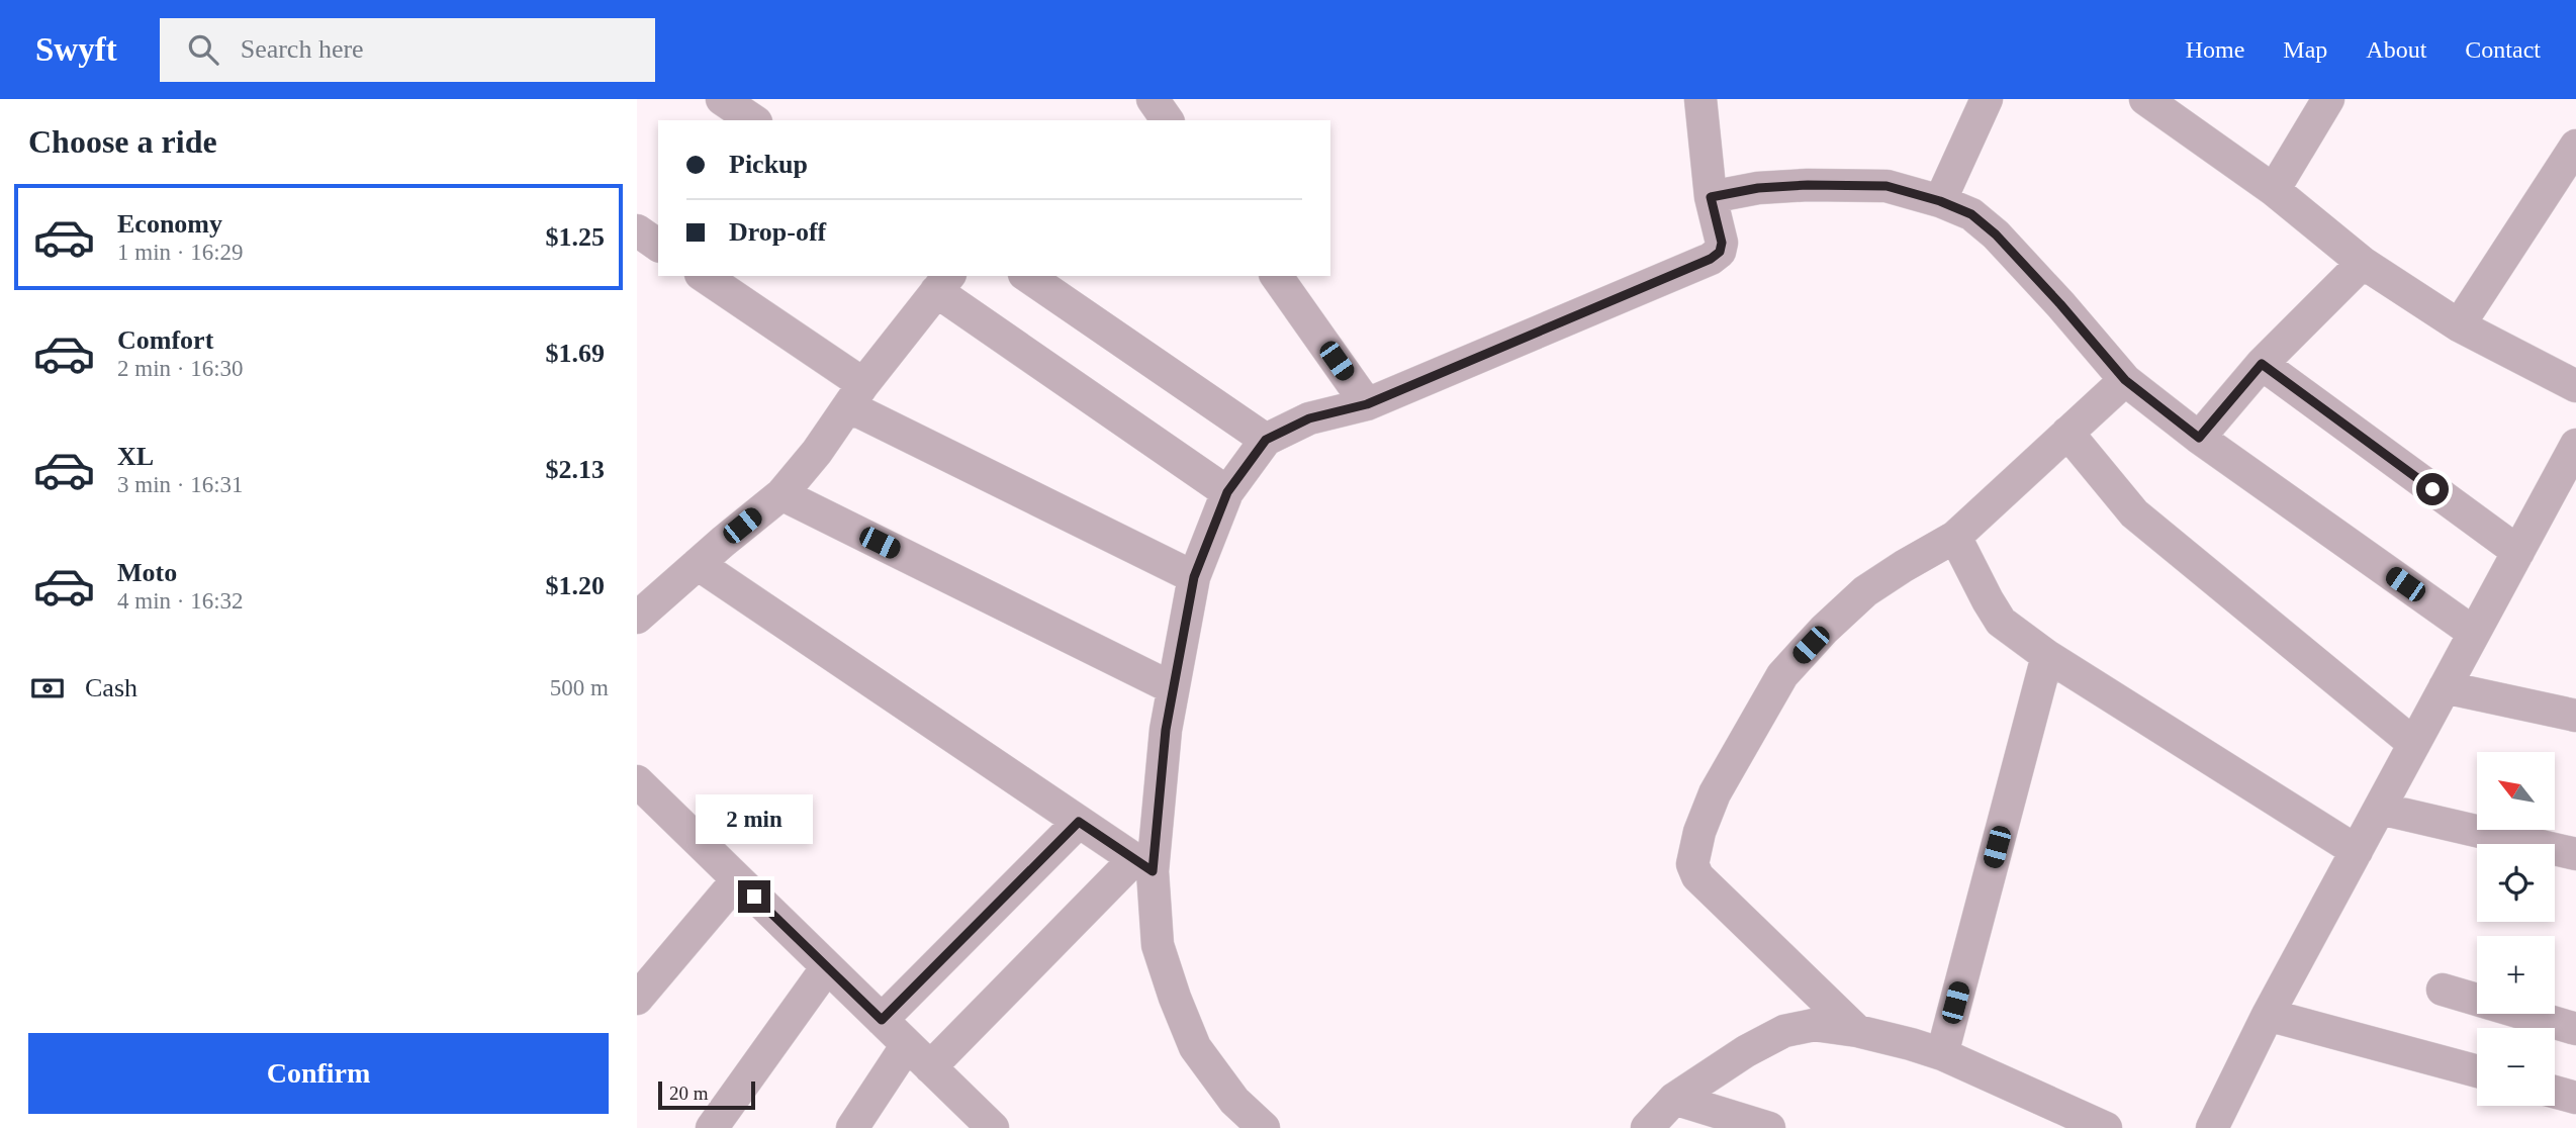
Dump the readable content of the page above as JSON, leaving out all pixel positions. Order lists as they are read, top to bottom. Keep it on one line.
{"scale_bar":"20 m","north":"top left","page":{"header":"Swyft","search":"Search here","nav":["Home","Map","About","Contact"],"heading":"Choose a ride","banner":["Pickup","Drop-off"],"list":[{"name":"Economy","note":"1 min · 16:29","value":"$1.25"},{"name":"Comfort","note":"2 min · 16:30","value":"$1.69"},{"name":"XL","note":"3 min · 16:31","value":"$2.13"},{"name":"Moto","note":"4 min · 16:32","value":"$1.20"}],"pay":["Cash","500 m"],"map_buttons":["+","−"],"bubble":"2 min","buttons":"Confirm","scale":"20 m"}}
